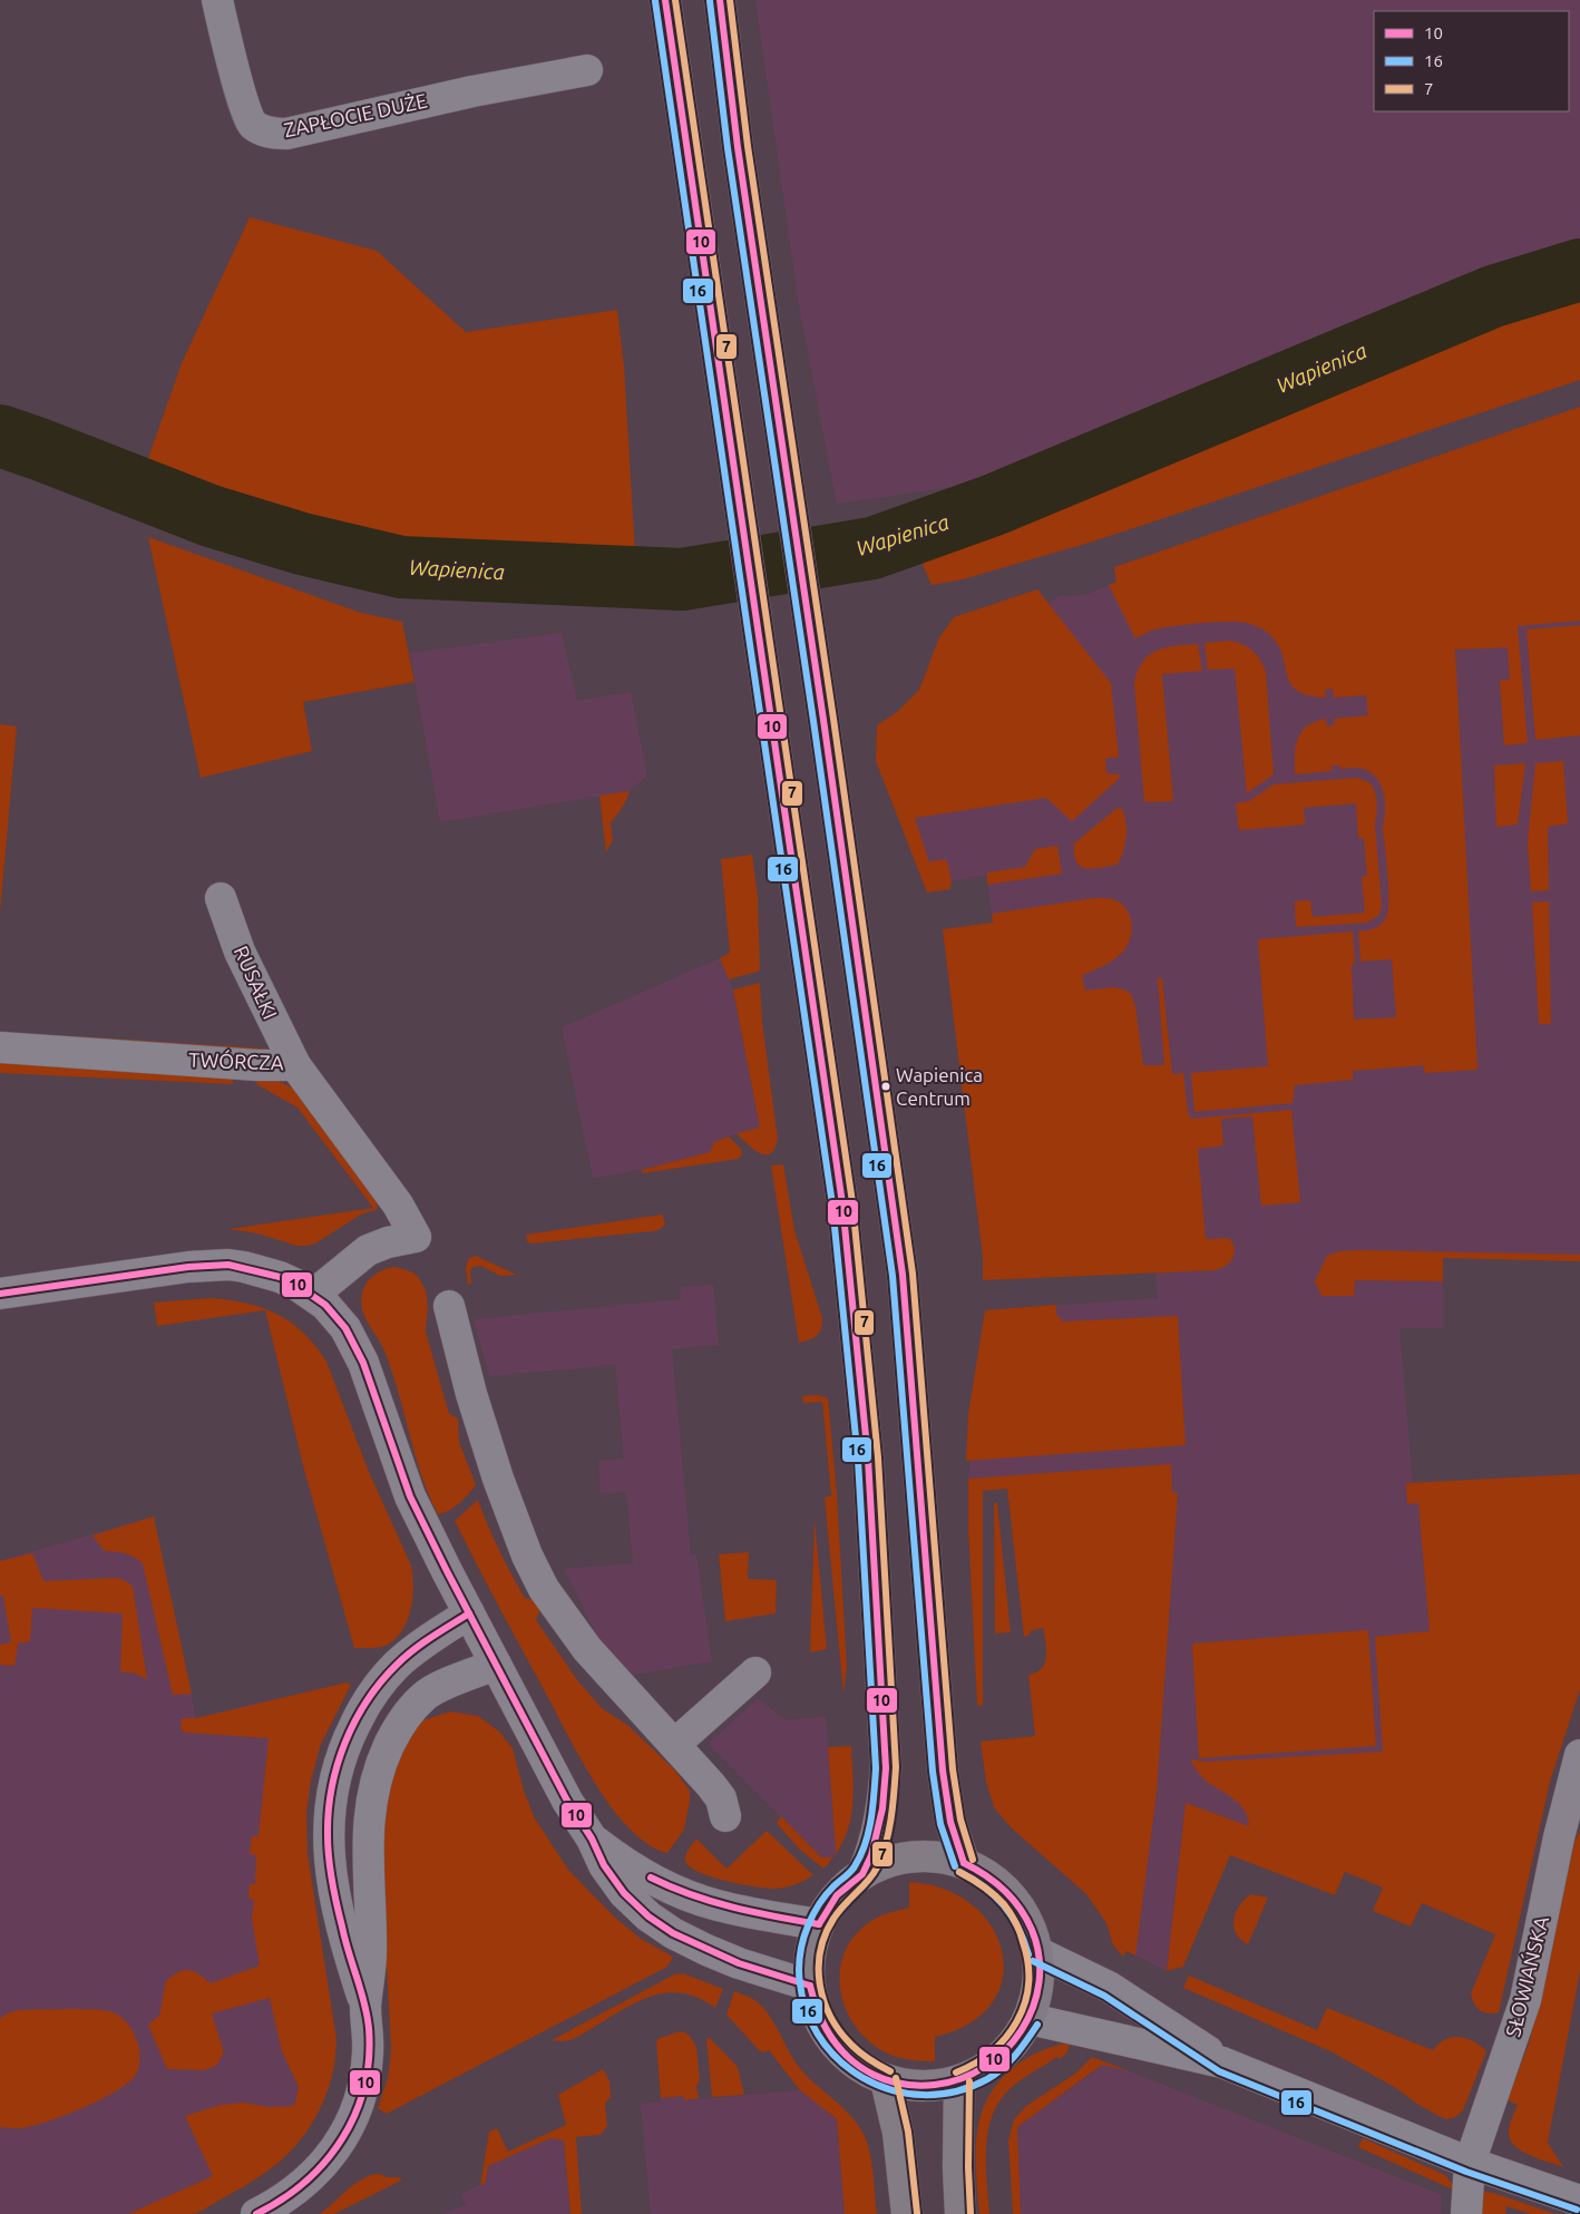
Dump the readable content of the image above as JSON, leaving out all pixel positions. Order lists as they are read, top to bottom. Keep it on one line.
{"streets":{"street":["ZAPŁOCIE DUŻE","RUSAŁKI","TWÓRCZA","SŁOWIAŃSKA"]},"crossings":[["RUSAŁKI","TWÓRCZA"]],"water":["Wapienica"],"places":["Wapienica Centrum"],"lines":["transit line 10","transit line 7","transit line 16"],"legend":["10","16","7"]}
